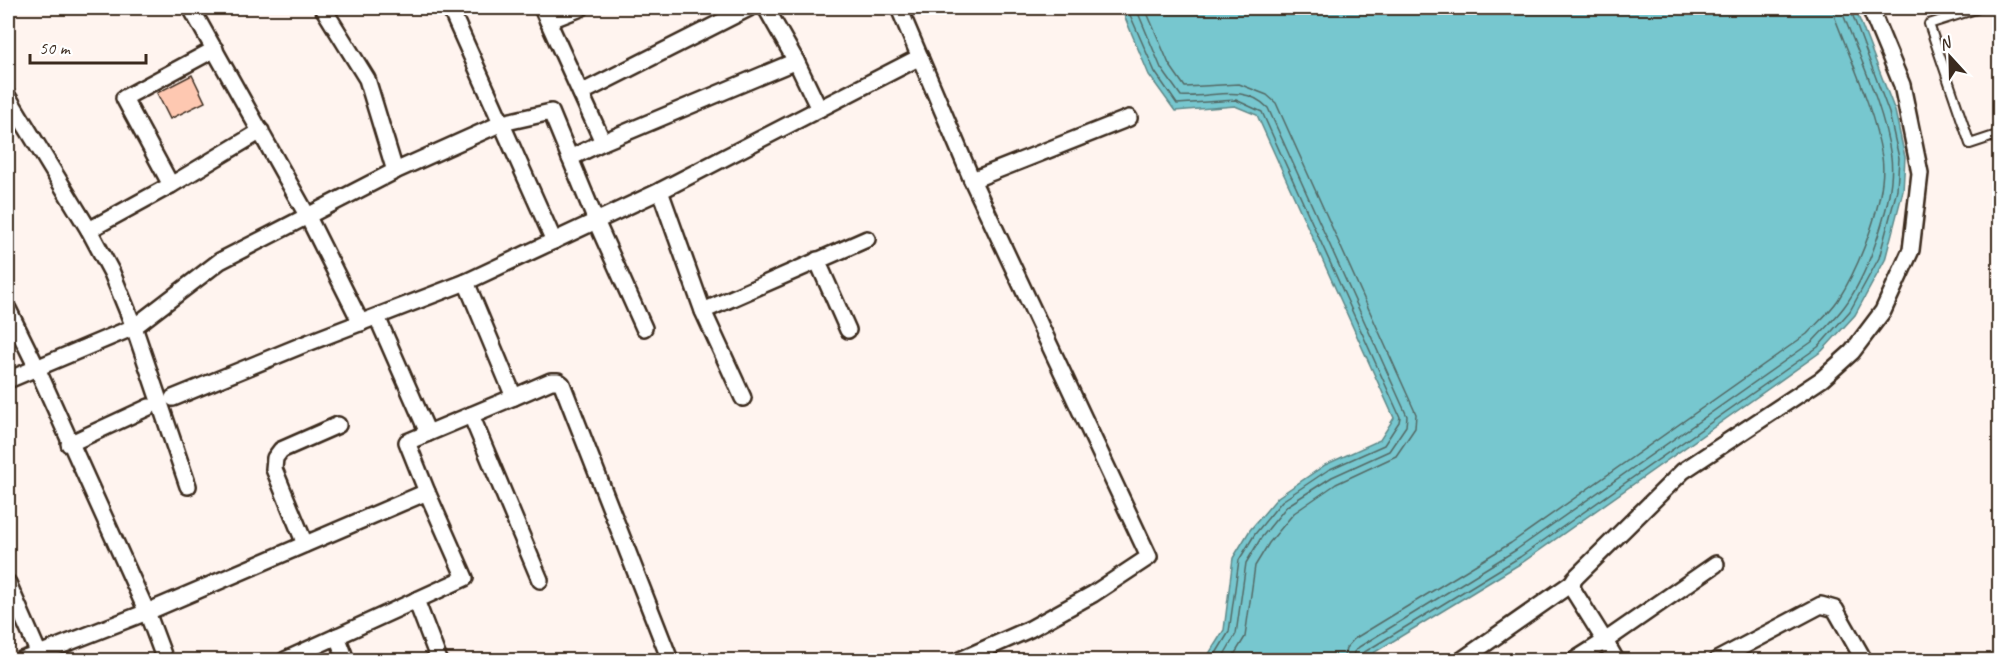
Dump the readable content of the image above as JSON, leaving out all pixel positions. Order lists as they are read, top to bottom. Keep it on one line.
{"scale_bar":"50 m","north":"top"}
